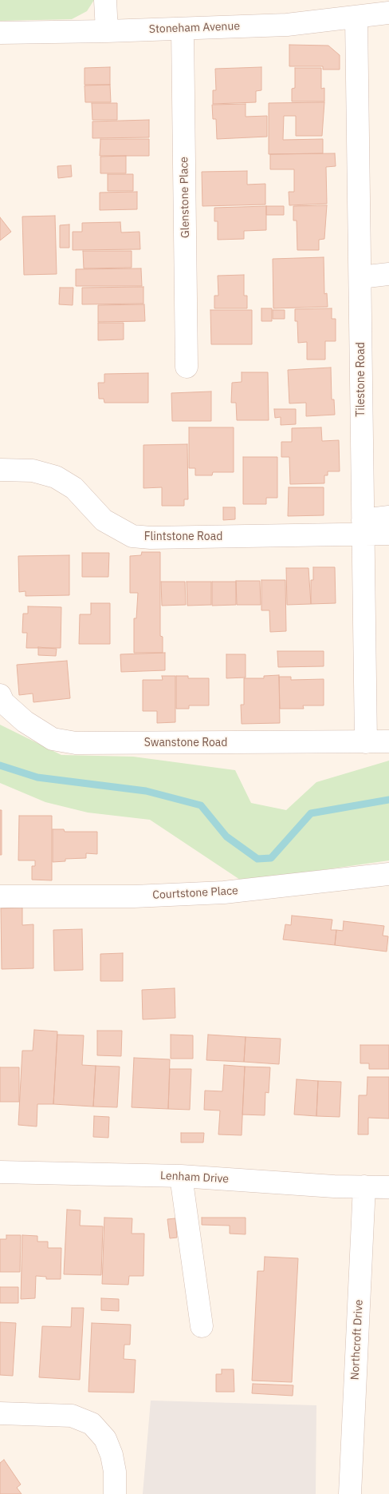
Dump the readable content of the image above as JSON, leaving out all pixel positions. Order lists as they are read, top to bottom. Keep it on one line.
{"streets":{"street":["Stoneham Avenue","Glenstone Place","Tilestone Road","Flintstone Road","Swanstone Road","Courtstone Place","Lenham Drive","Northcroft Drive"]},"crossings":[["Stoneham Avenue","Glenstone Place"],["Stoneham Avenue","Tilestone Road"],["Tilestone Road","Flintstone Road"],["Tilestone Road","Swanstone Road"],["Lenham Drive","Northcroft Drive"]]}
